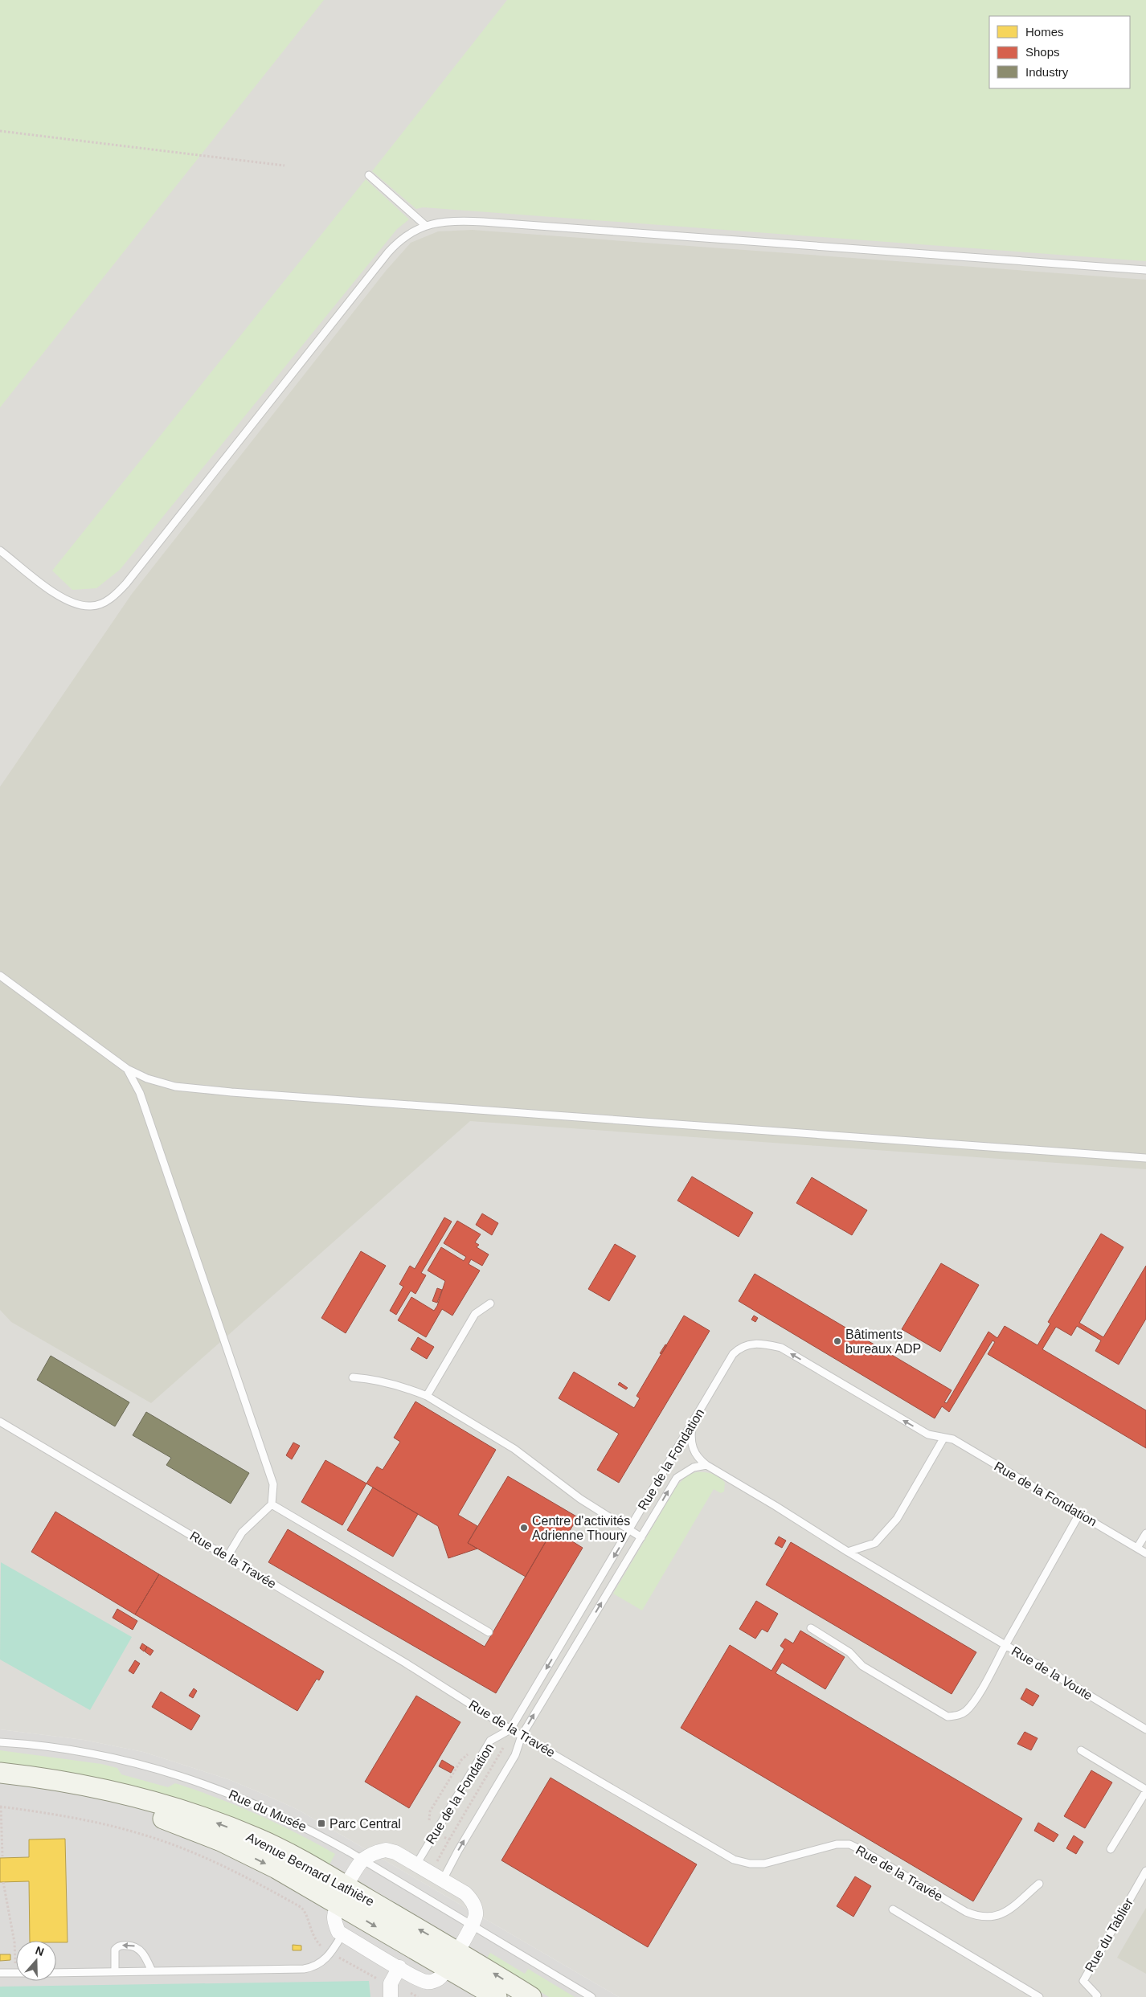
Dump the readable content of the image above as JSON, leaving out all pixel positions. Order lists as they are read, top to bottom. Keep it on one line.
{"streets":{"main road":["Avenue Bernard Lathière"],"lane":["Rue de la Fondation","Rue de la Travée","Rue de la Voute","Rue du Musée","Rue du Tablier"]},"crossings":[["Rue de la Fondation","Rue de la Travée"],["Rue de la Fondation","Rue de la Voute"]],"places":{"other":["Bâtiments bureaux ADP","Centre d'activités Adrienne Thoury"],"transit":["Parc Central"]},"legend":["Homes","Shops","Industry"],"north":"top"}
